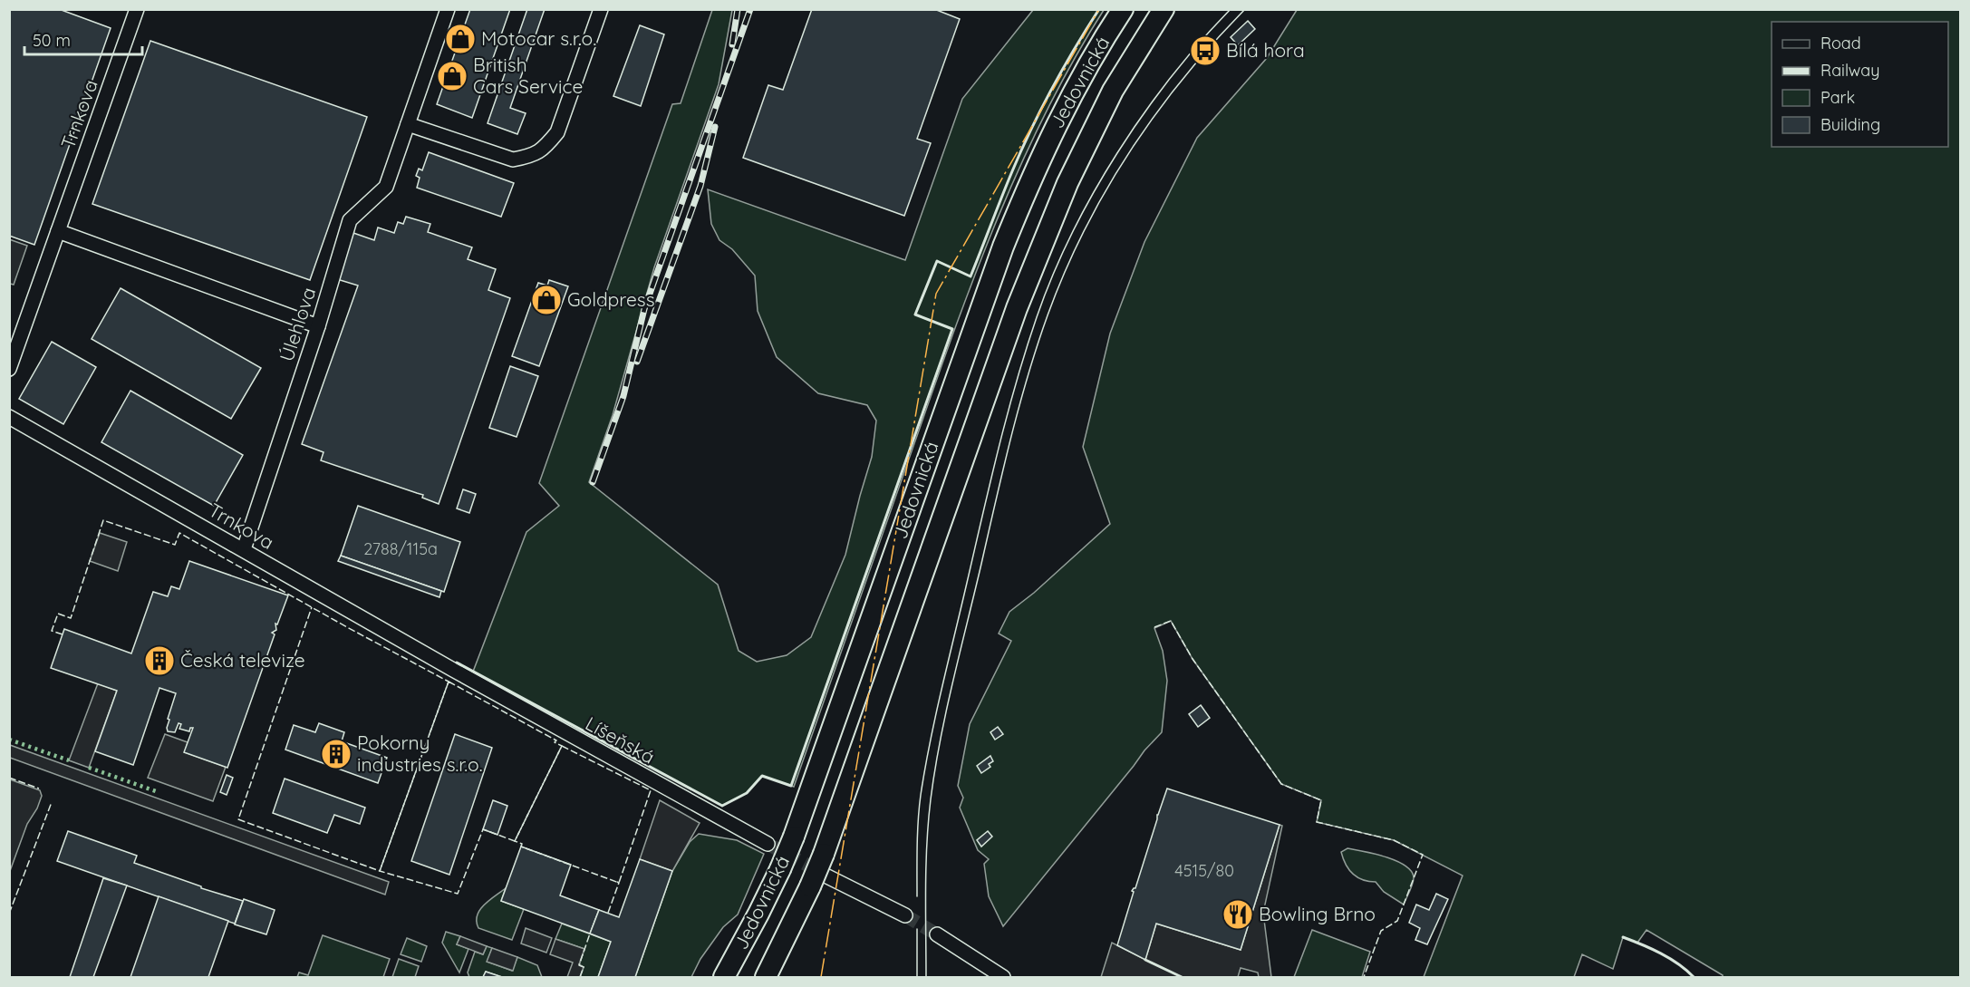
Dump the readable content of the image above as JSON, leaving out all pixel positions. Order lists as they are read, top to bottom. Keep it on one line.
{"streets":{"main road":["Jedovnická"],"street":["Trnkova","Úlehlova","Líšeňská"]},"crossings":[["Trnkova","Úlehlova"],["Trnkova","Líšeňská"]],"places":{"shop":["Motocar s.r.o.","British Cars Service","Goldpress"],"bus stop":["Bílá hora"],"building":["Česká televize","Pokorny industries s.r.o."],"restaurant":["Bowling Brno"]},"house_numbers":["2788/115a","4515/80"],"legend":["Road","Railway","Park","Building"],"scale_bar":"50 m"}
